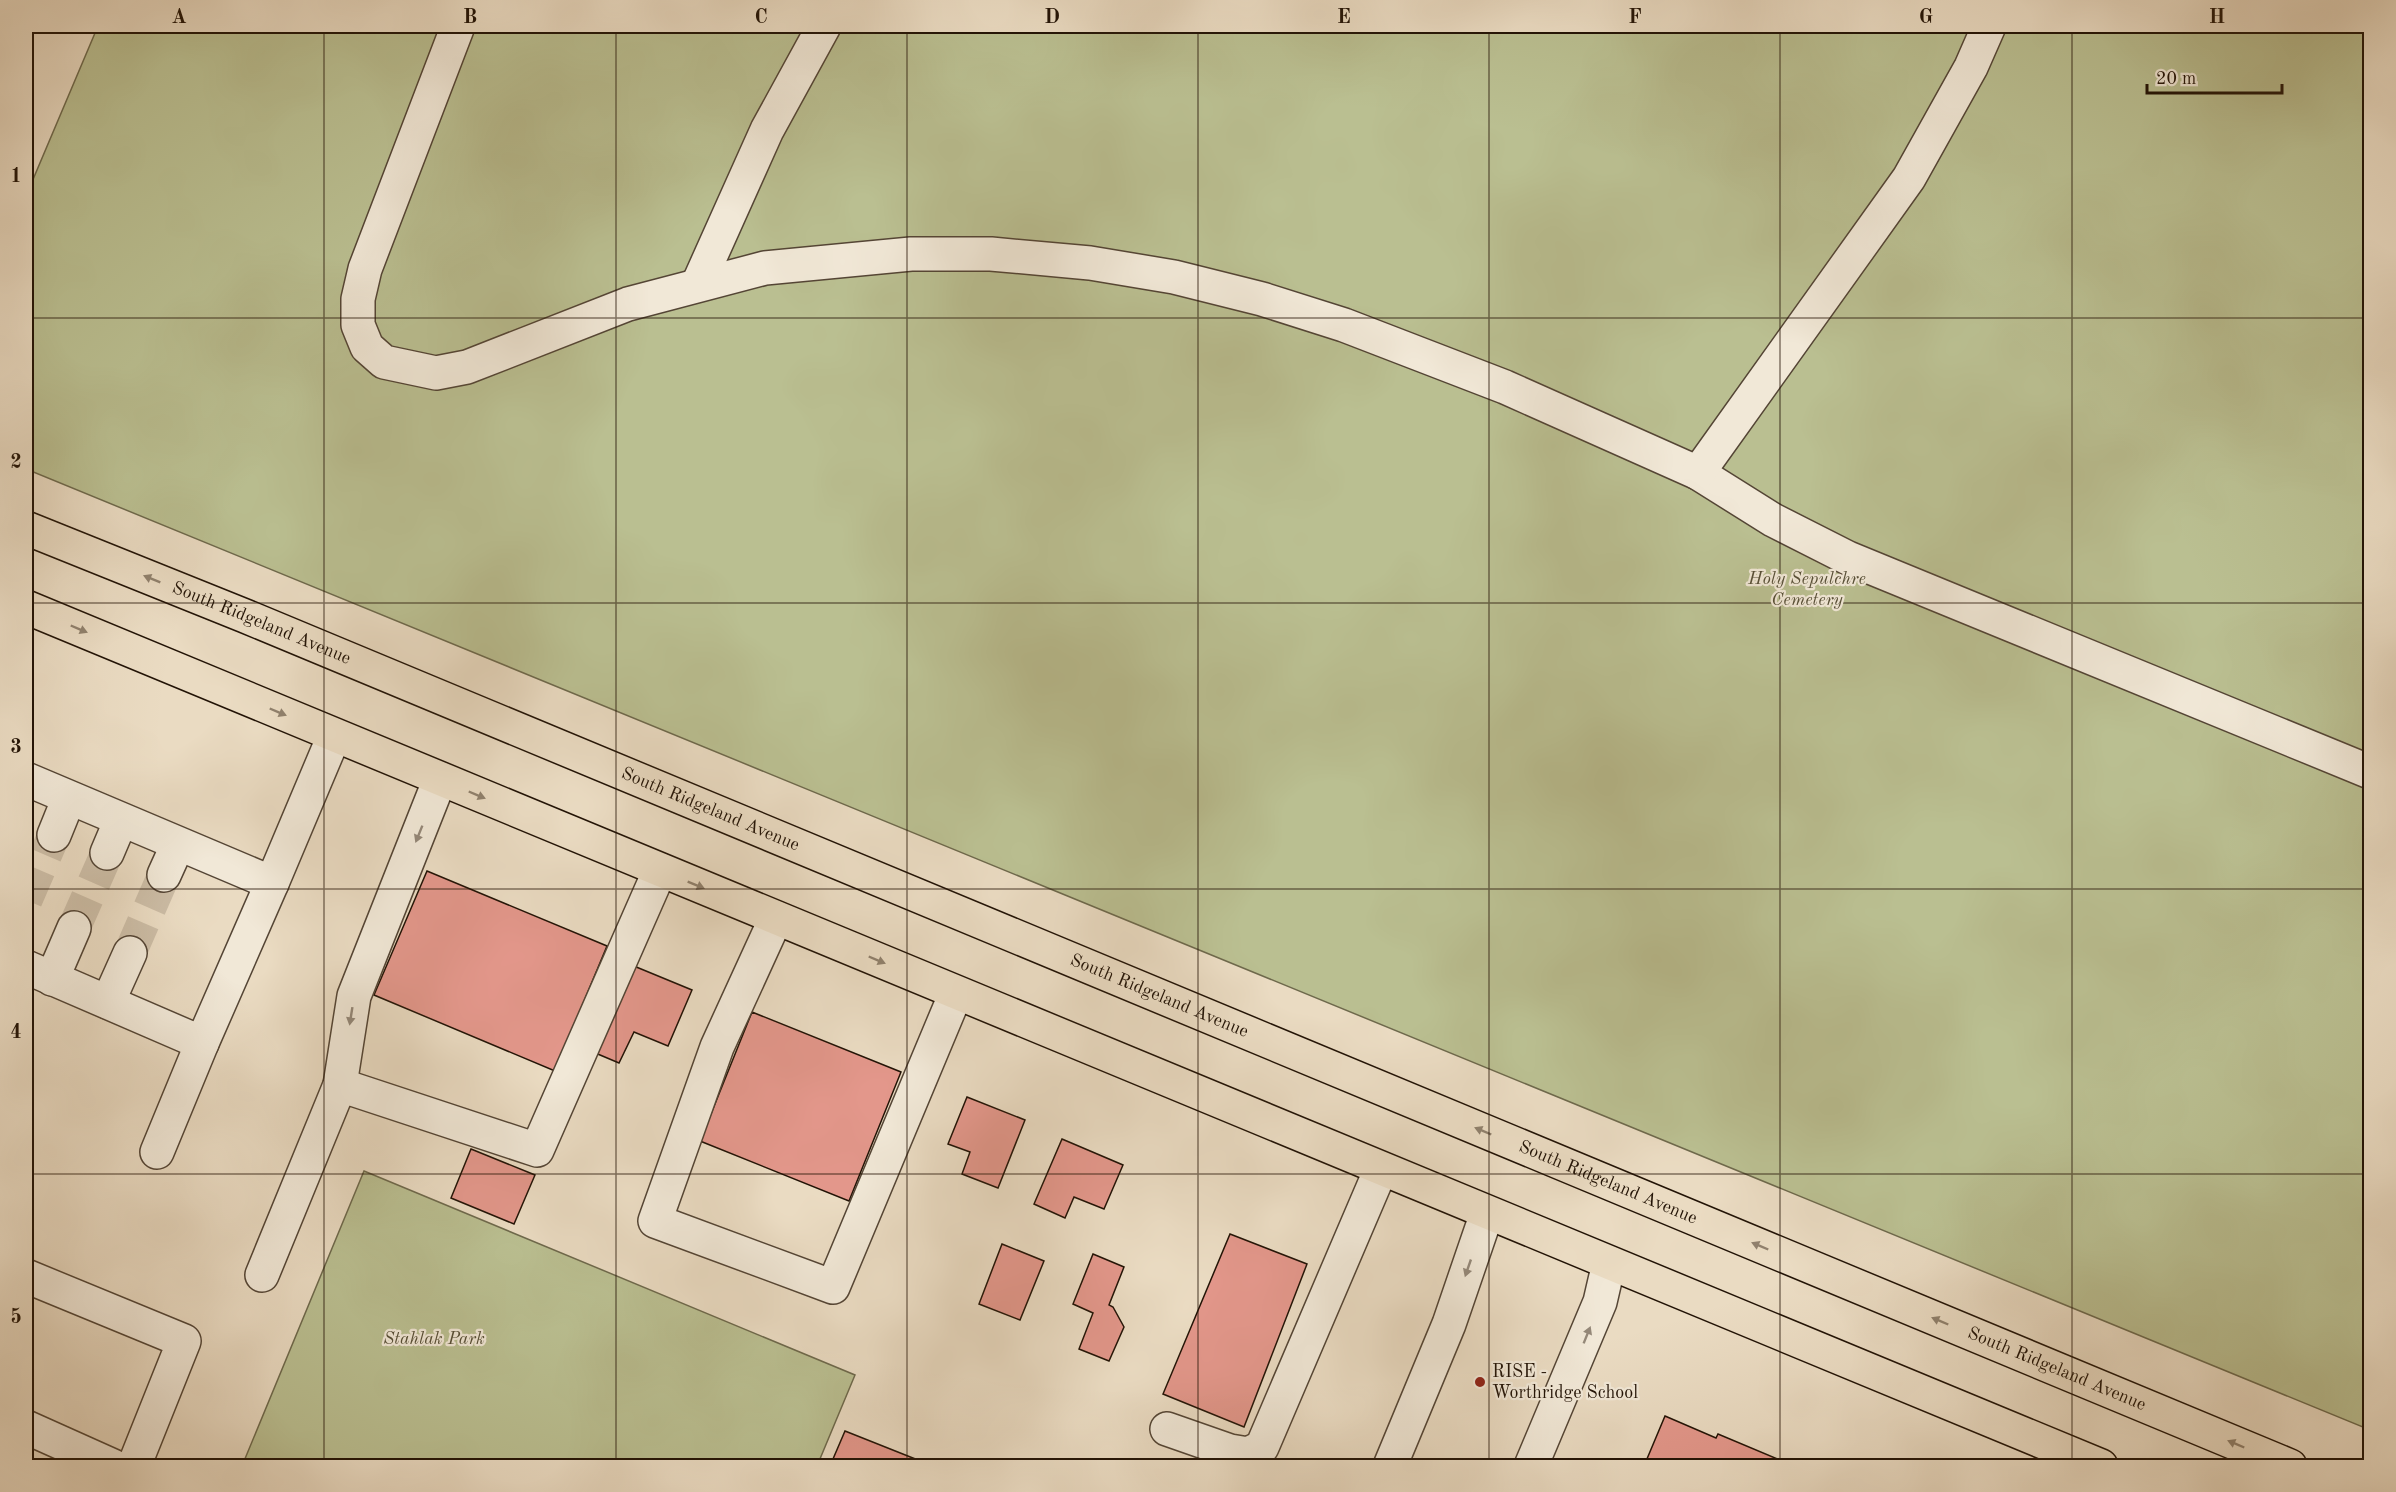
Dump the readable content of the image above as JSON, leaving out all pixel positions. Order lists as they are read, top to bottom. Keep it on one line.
{"streets":{"main road":["South Ridgeland Avenue"]},"parks":["Holy Sepulchre Cemetery","Stahlak Park"],"places":["RISE - Worthridge School"],"scale_bar":"20 m","grid":{"columns":["A","B","C","D","E","F","G","H"],"rows":["1","2","3","4","5"]}}
